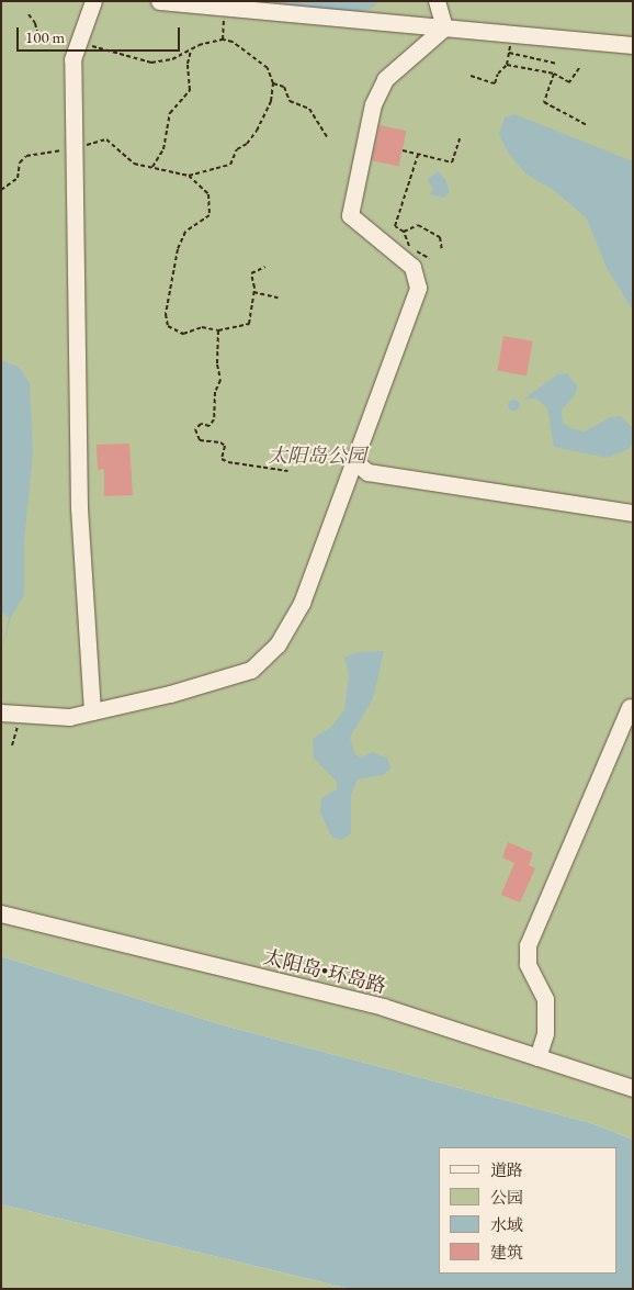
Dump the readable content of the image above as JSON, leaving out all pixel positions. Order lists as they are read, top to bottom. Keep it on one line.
{"streets":{"street":["太阳岛•环岛路"]},"parks":["太阳岛公园"],"legend":["道路","公园","水域","建筑"],"scale_bar":"100 m"}
